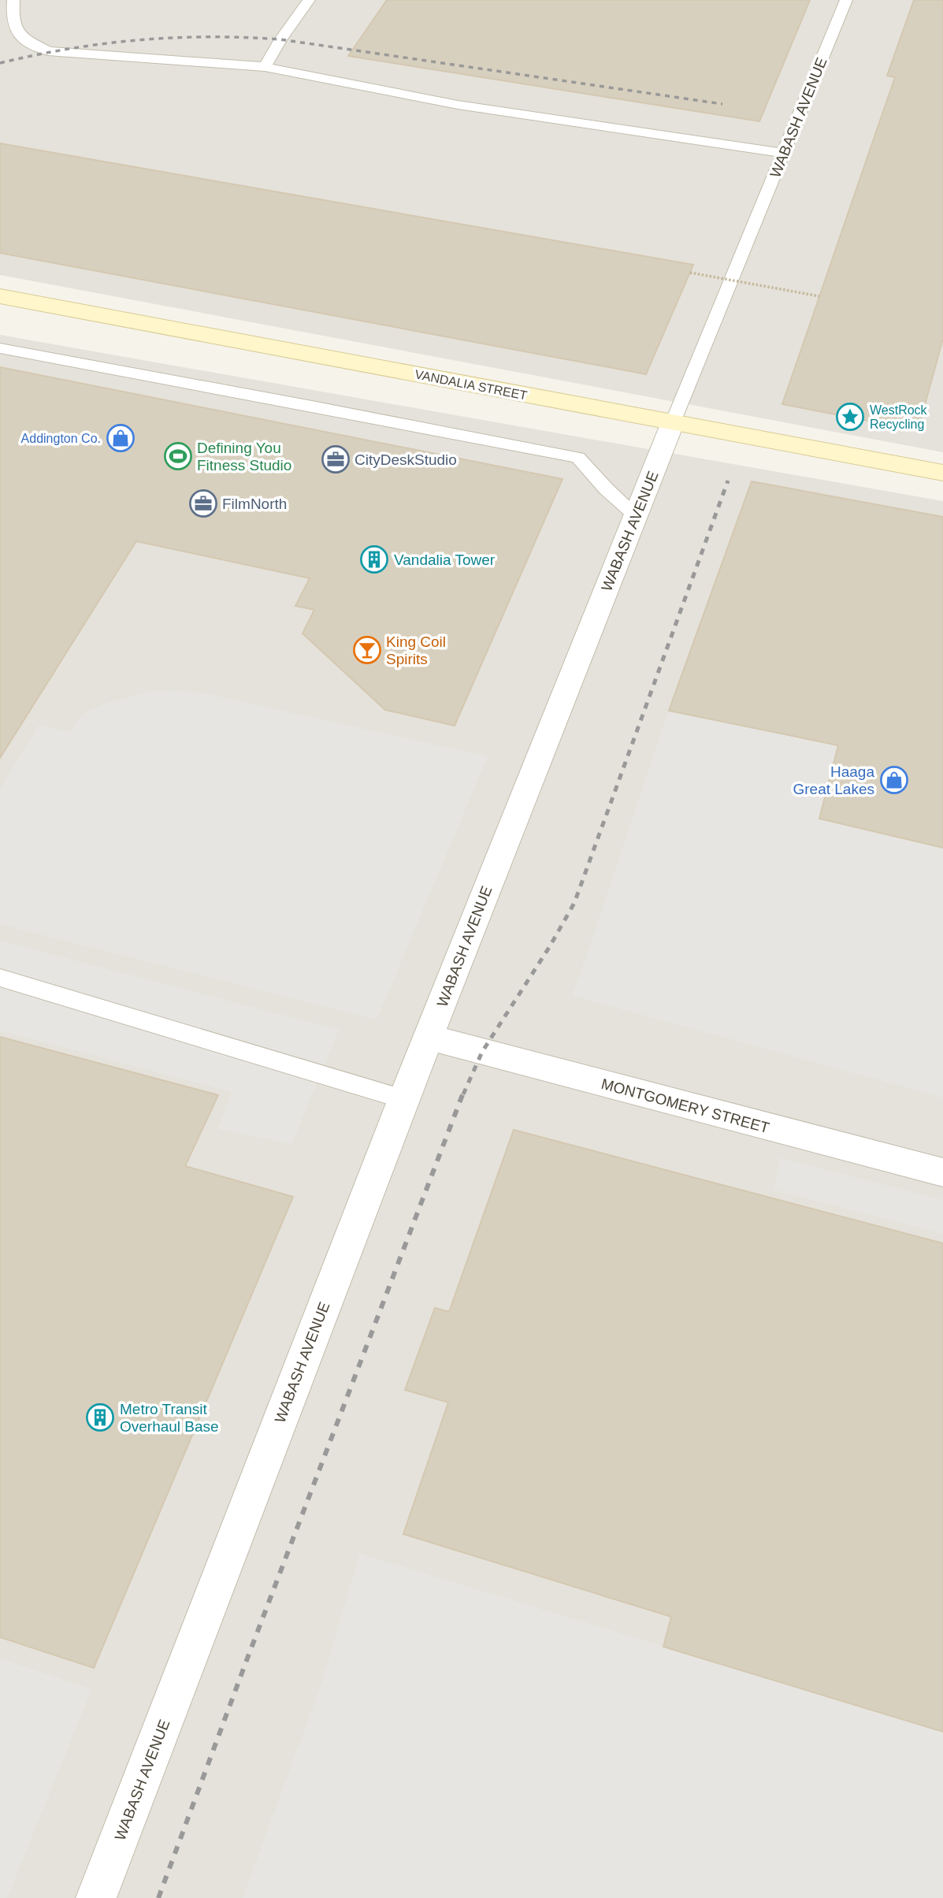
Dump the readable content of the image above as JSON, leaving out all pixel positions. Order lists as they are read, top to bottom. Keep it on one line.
{"streets":{"main road":["VANDALIA STREET"],"street":["WABASH AVENUE","MONTGOMERY STREET"]},"crossings":[["WABASH AVENUE","VANDALIA STREET"],["WABASH AVENUE","MONTGOMERY STREET"]],"places":{"place":["WestRock Recycling"],"shop":["Addington Co.","Haaga Great Lakes"],"sports":["Defining You Fitness Studio"],"office":["CityDeskStudio","FilmNorth"],"building":["Vandalia Tower","Metro Transit Overhaul Base"],"bar":["King Coil Spirits"]}}
